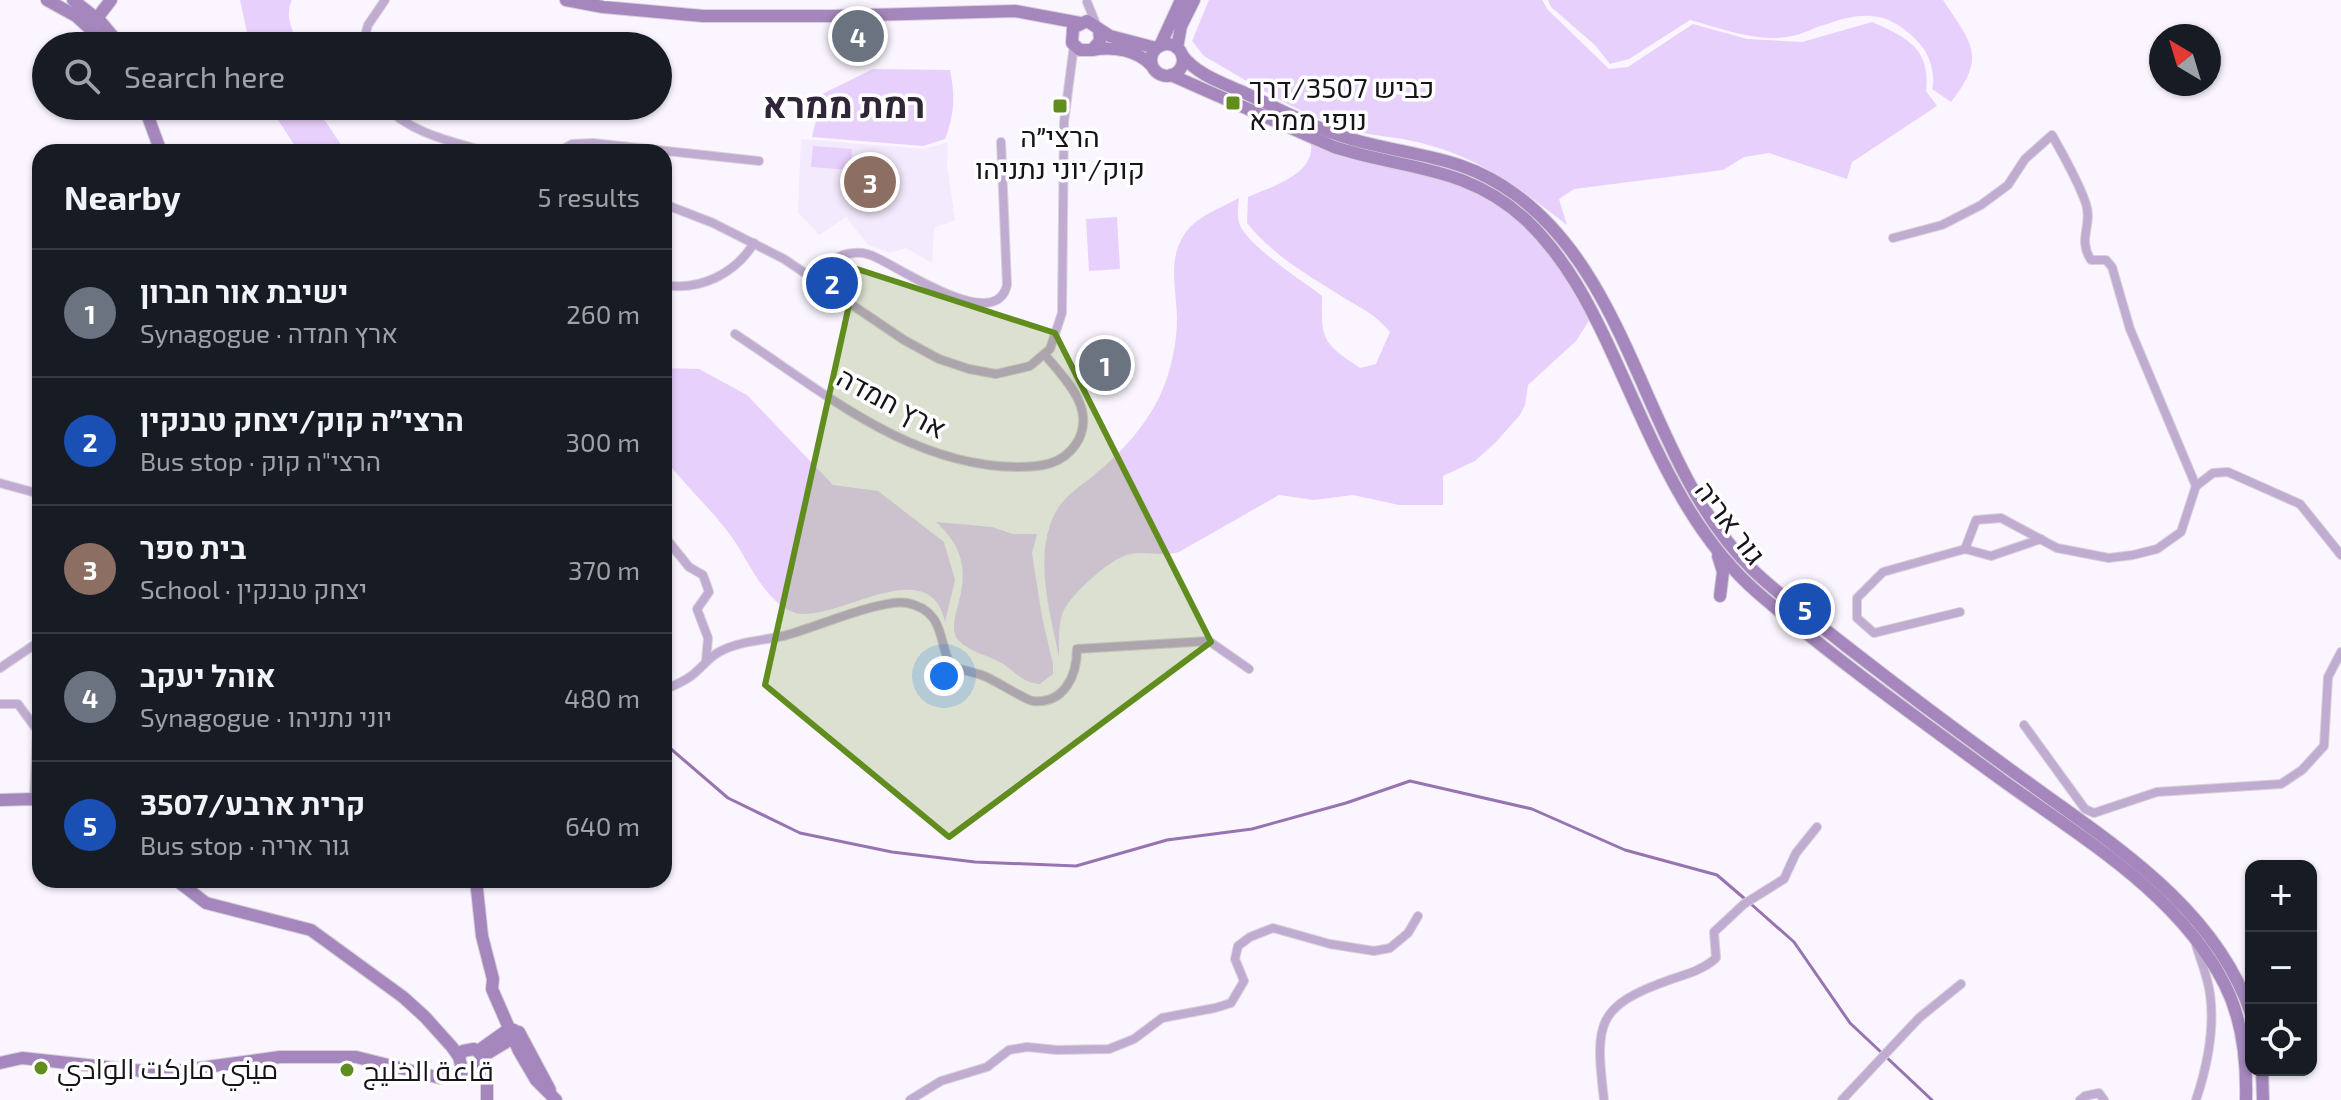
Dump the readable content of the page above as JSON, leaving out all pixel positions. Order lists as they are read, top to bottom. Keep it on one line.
{"streets":{"main road":["גור אריה"],"street":["ארץ חמדה"]},"districts":["רמת ממרא"],"places":{"transit":["כביש 3507/דרך נופי ממרא","הרצי״ה קוק/יוני נתניהו"],"other":["ميني ماركت الوادي","قاعة الخليج"]},"north":"top left","page":{"pins":["4","3","2","1","5"],"search":"Search here","heading":["Nearby","5 results"],"list":[{"mark":"1","name":"ישיבת אור חברון","note":"Synagogue · ארץ חמדה","value":"260 m"},{"mark":"2","name":"הרצי״ה קוק/יצחק טבנקין","note":"Bus stop · הרצי\"ה קוק","value":"300 m"},{"mark":"3","name":"בית ספר","note":"School · יצחק טבנקין","value":"370 m"},{"mark":"4","name":"אוהל יעקב","note":"Synagogue · יוני נתניהו","value":"480 m"},{"mark":"5","name":"קרית ארבע/3507","note":"Bus stop · גור אריה","value":"640 m"}],"map_buttons":["+","−"]}}
